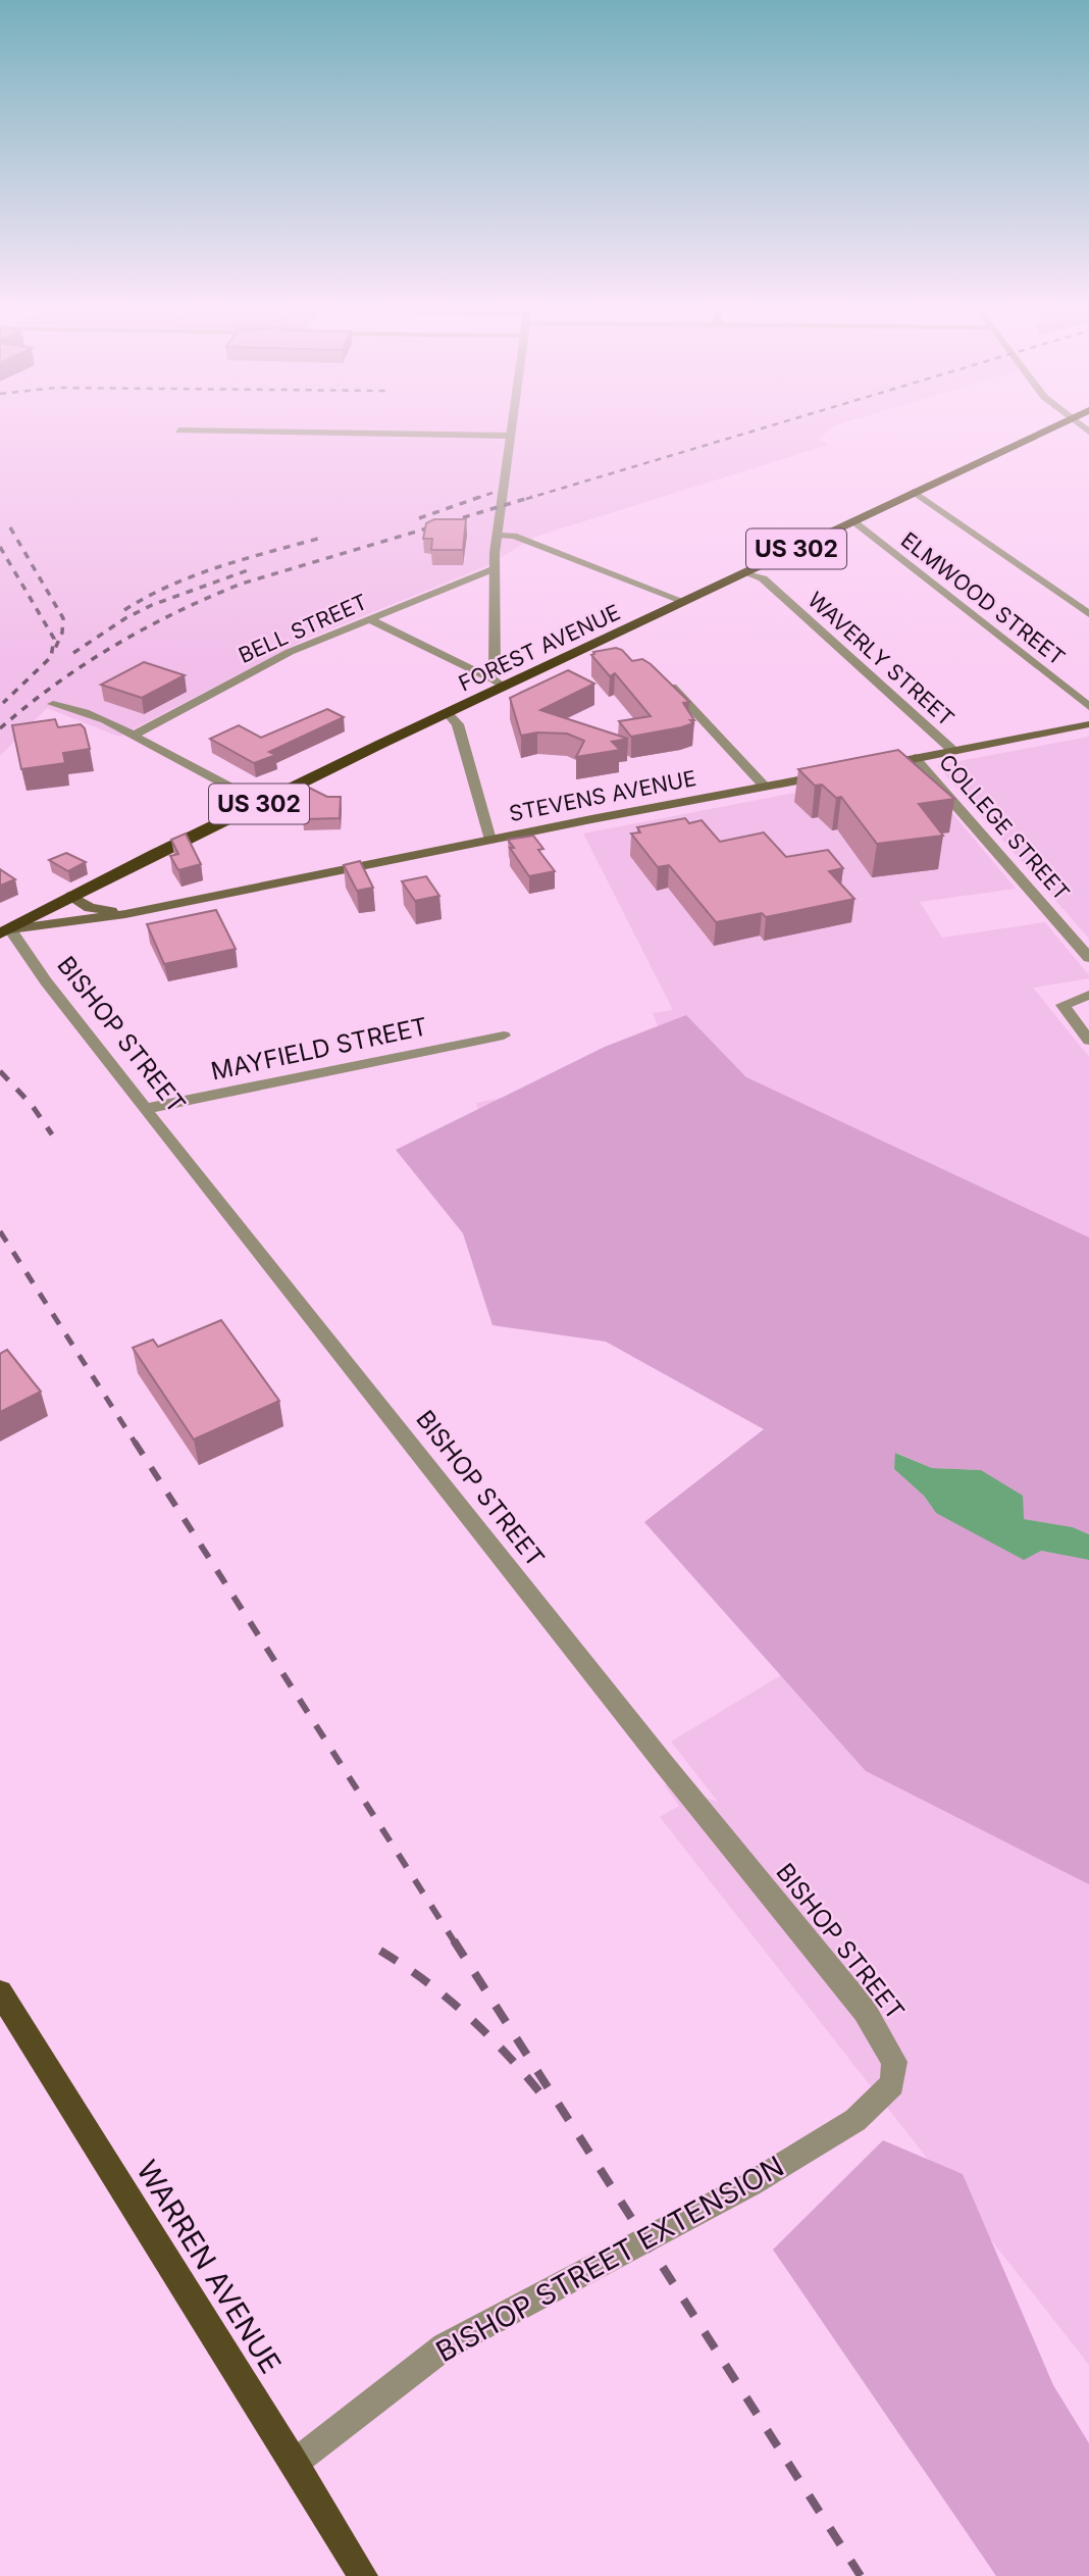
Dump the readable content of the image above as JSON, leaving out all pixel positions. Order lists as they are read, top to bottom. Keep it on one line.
{"streets":{"highway":["US 302","FOREST AVENUE"],"main road":["STEVENS AVENUE","WARREN AVENUE"],"street":["ELMWOOD STREET","BELL STREET","WAVERLY STREET","COLLEGE STREET","BISHOP STREET","MAYFIELD STREET","BISHOP STREET EXTENSION"]},"crossings":[["ELMWOOD STREET","FOREST AVENUE"],["FOREST AVENUE","WAVERLY STREET"],["FOREST AVENUE","STEVENS AVENUE"],["FOREST AVENUE","BISHOP STREET"],["STEVENS AVENUE","BISHOP STREET"],["BISHOP STREET","MAYFIELD STREET"],["BISHOP STREET","BISHOP STREET EXTENSION"],["BISHOP STREET EXTENSION","WARREN AVENUE"]]}
